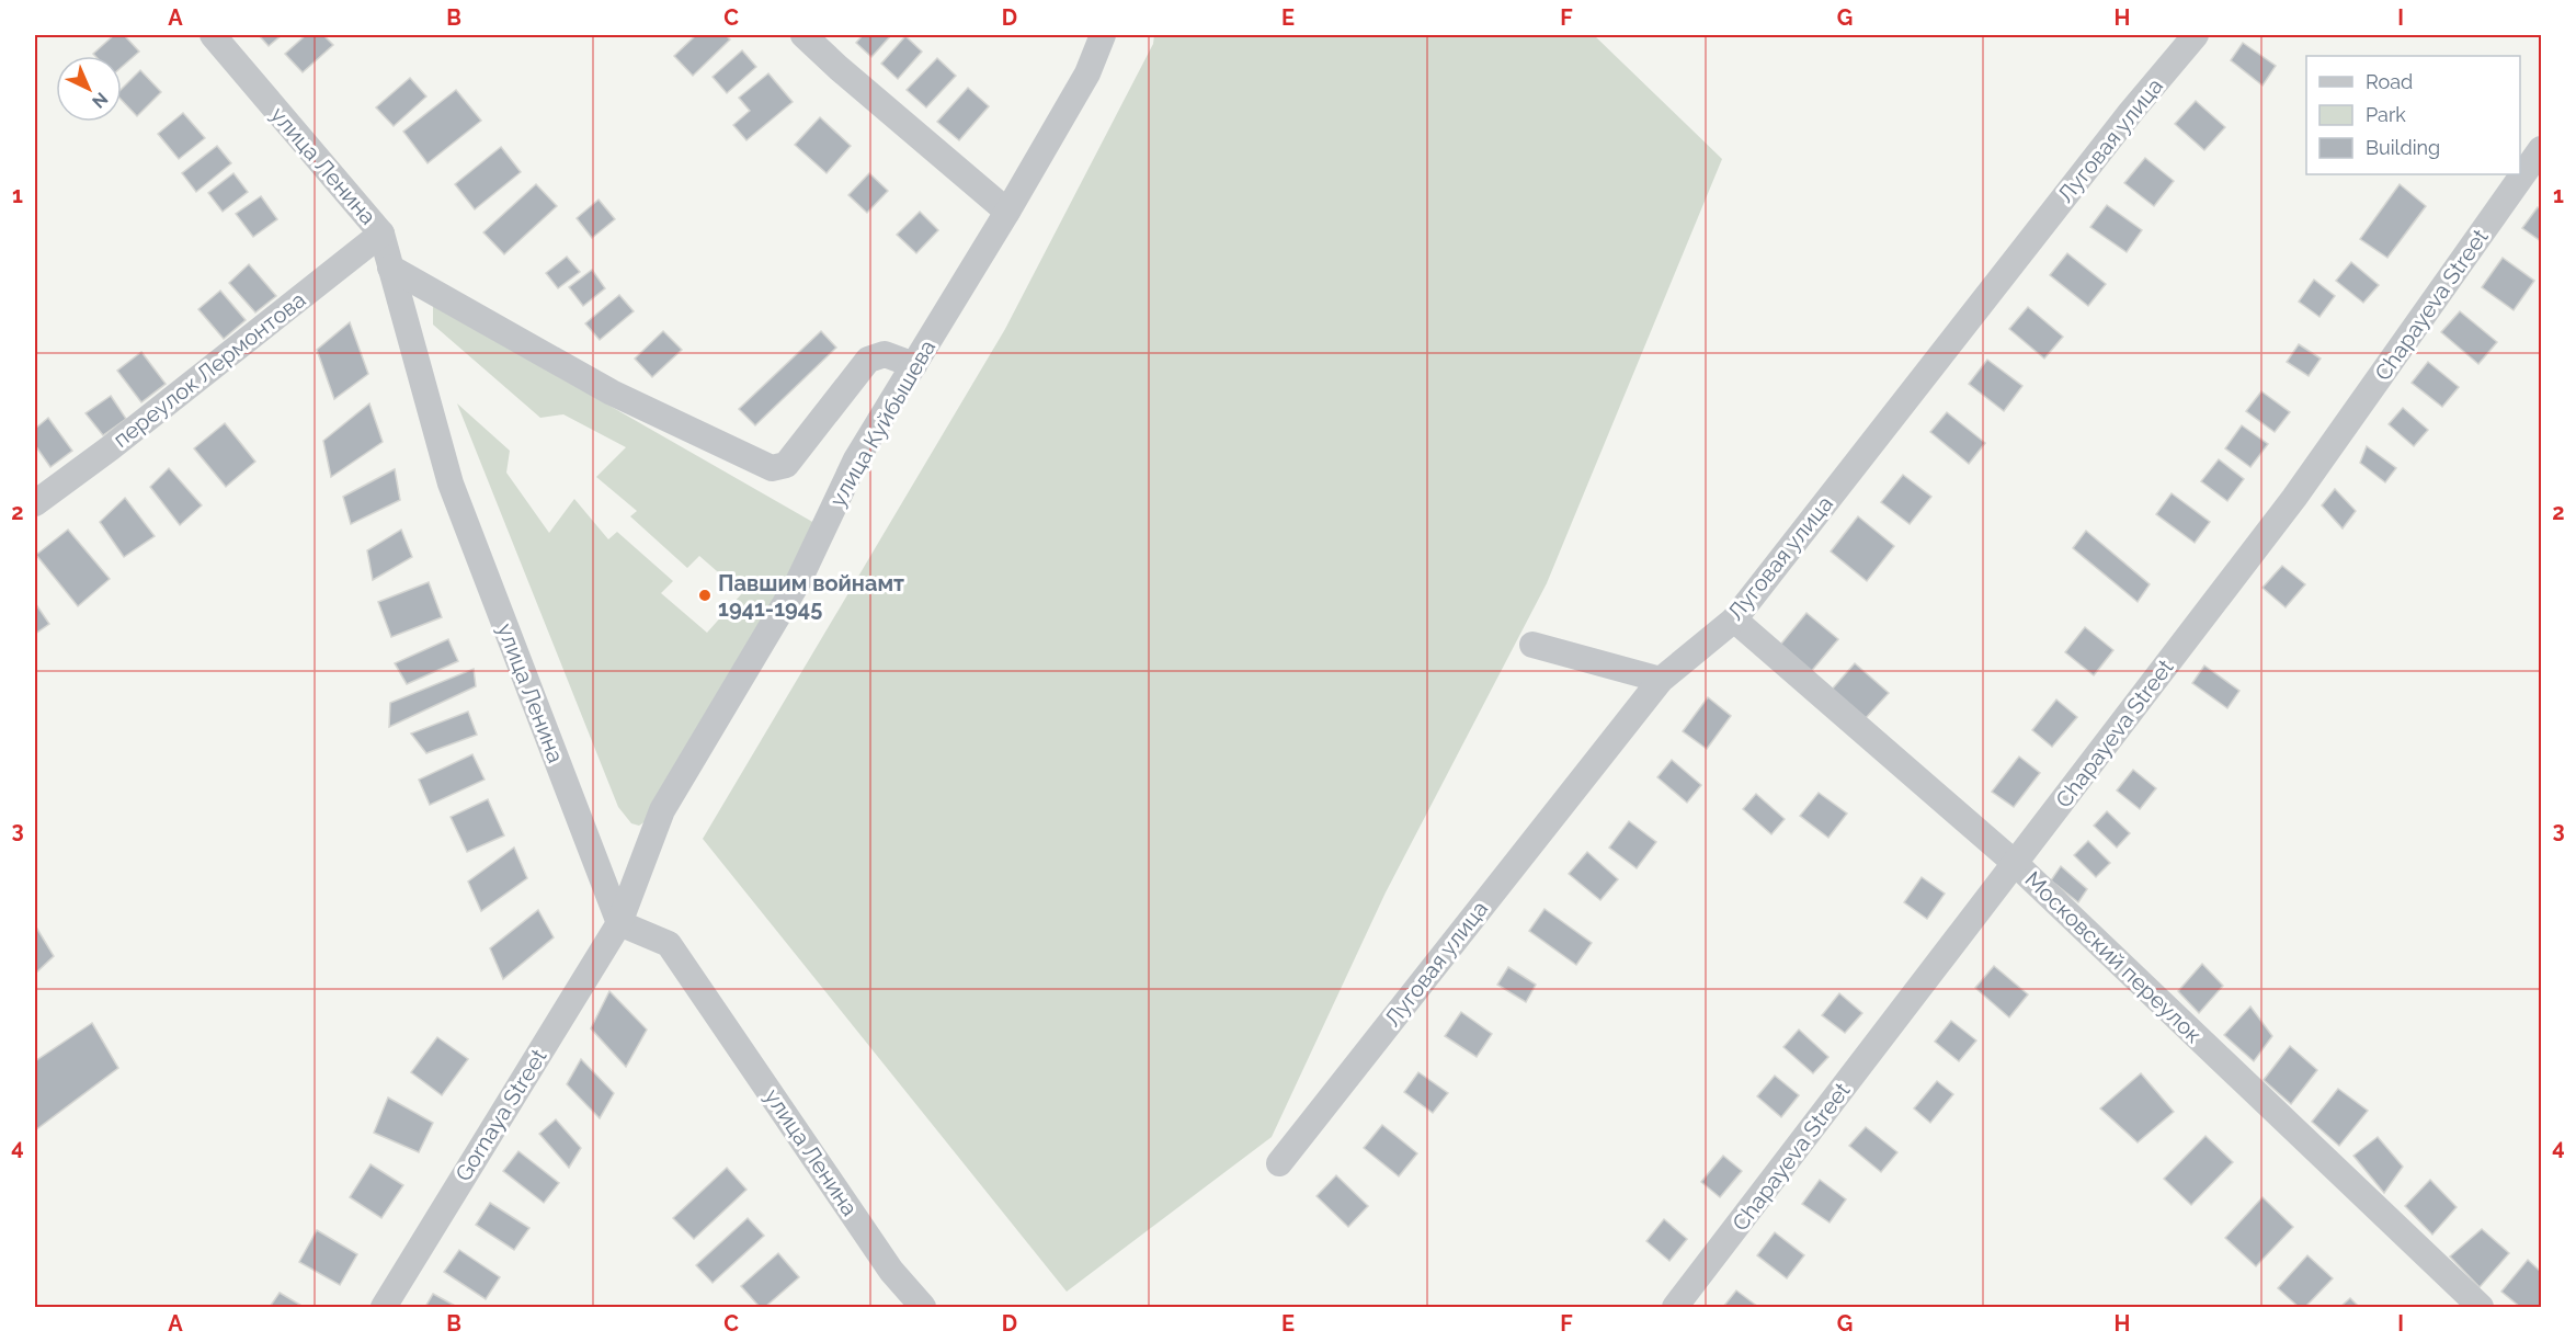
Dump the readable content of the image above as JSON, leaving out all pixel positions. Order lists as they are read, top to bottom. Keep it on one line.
{"streets":{"street":["Луговая улица","улица Ленина","Chapayeva Street","переулок Лермонтова","улица Куйбышева","Московский переулок","Gornaya Street"]},"crossings":[["Луговая улица","Московский переулок"],["улица Ленина","переулок Лермонтова"],["улица Ленина","улица Куйбышева"],["улица Ленина","Gornaya Street"],["Chapayeva Street","Московский переулок"],["улица Куйбышева","Gornaya Street"]],"places":["Павшим войнамт 1941-1945"],"legend":["Road","Park","Building"],"north":"bottom right","grid":{"columns":["A","B","C","D","E","F","G","H","I"],"rows":["1","2","3","4"]}}
